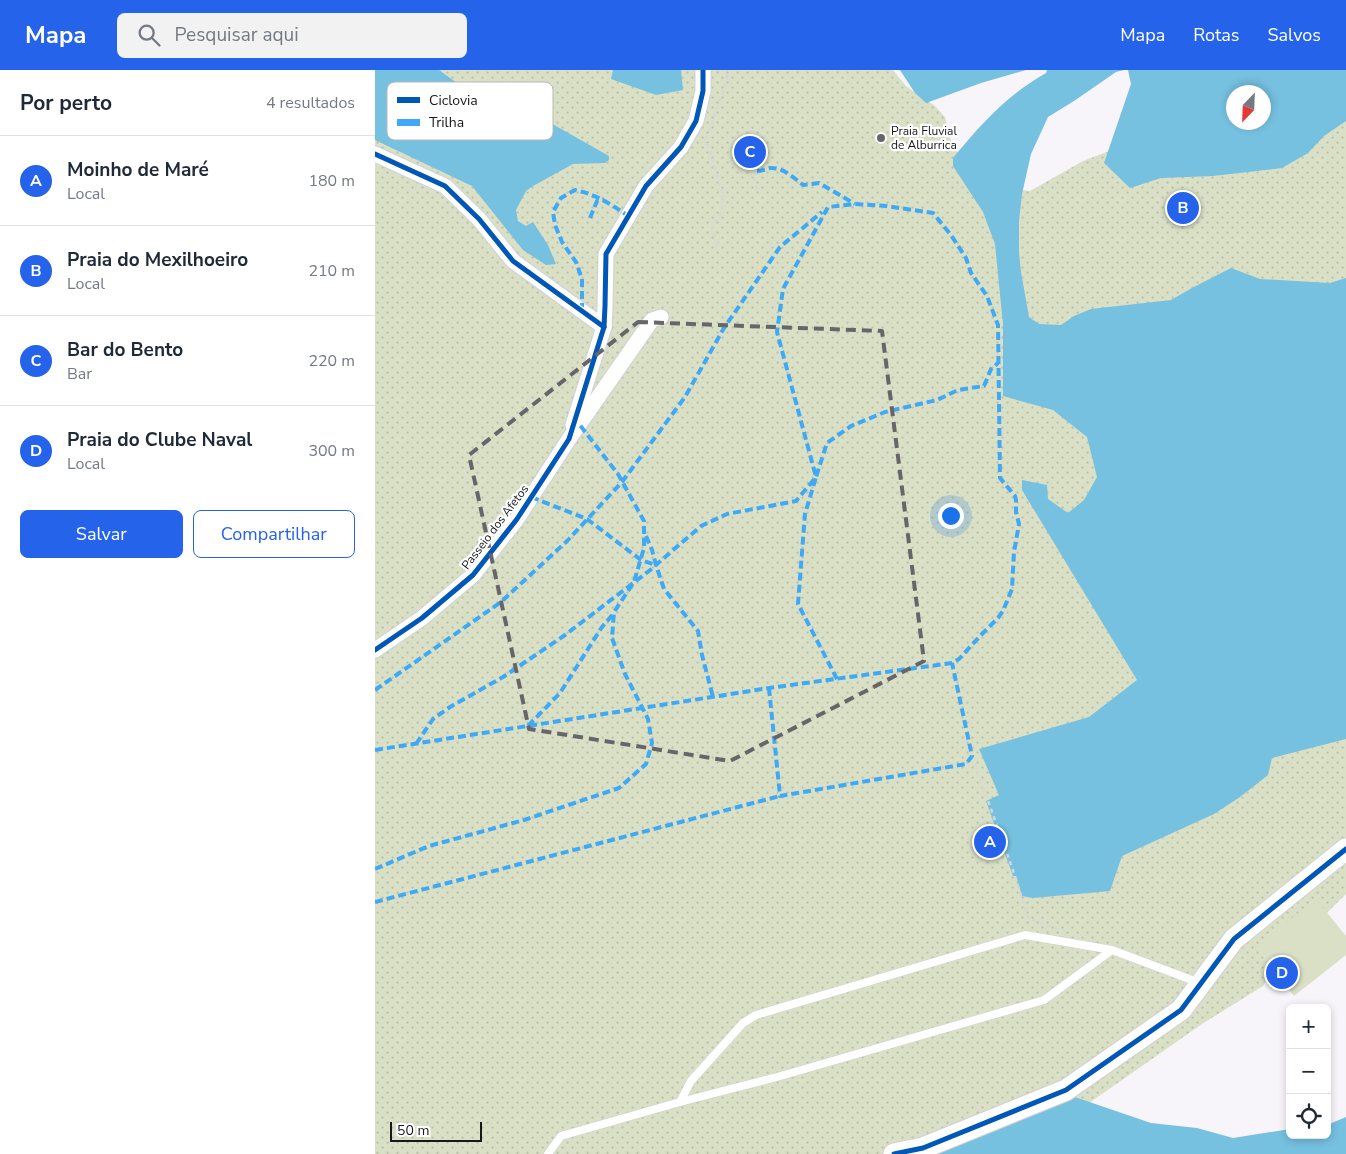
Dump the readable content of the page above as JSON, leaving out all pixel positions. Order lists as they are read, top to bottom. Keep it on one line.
{"streets":{"street":["Passeio dos Afetos"]},"places":["Praia Fluvial de Alburrica"],"legend":["Ciclovia","Trilha"],"scale_bar":"50 m","north":"bottom left","page":{"header":"Mapa","search":"Pesquisar aqui","nav":["Mapa","Rotas","Salvos"],"heading":["Por perto","4 resultados"],"pins":["C","B","A","D"],"list":[{"mark":"A","name":"Moinho de Maré","note":"Local","value":"180 m"},{"mark":"B","name":"Praia do Mexilhoeiro","note":"Local","value":"210 m"},{"mark":"C","name":"Bar do Bento","note":"Bar","value":"220 m"},{"mark":"D","name":"Praia do Clube Naval","note":"Local","value":"300 m"}],"buttons":["Salvar","Compartilhar"],"map_buttons":["+","−"],"scale":"50 m"}}
